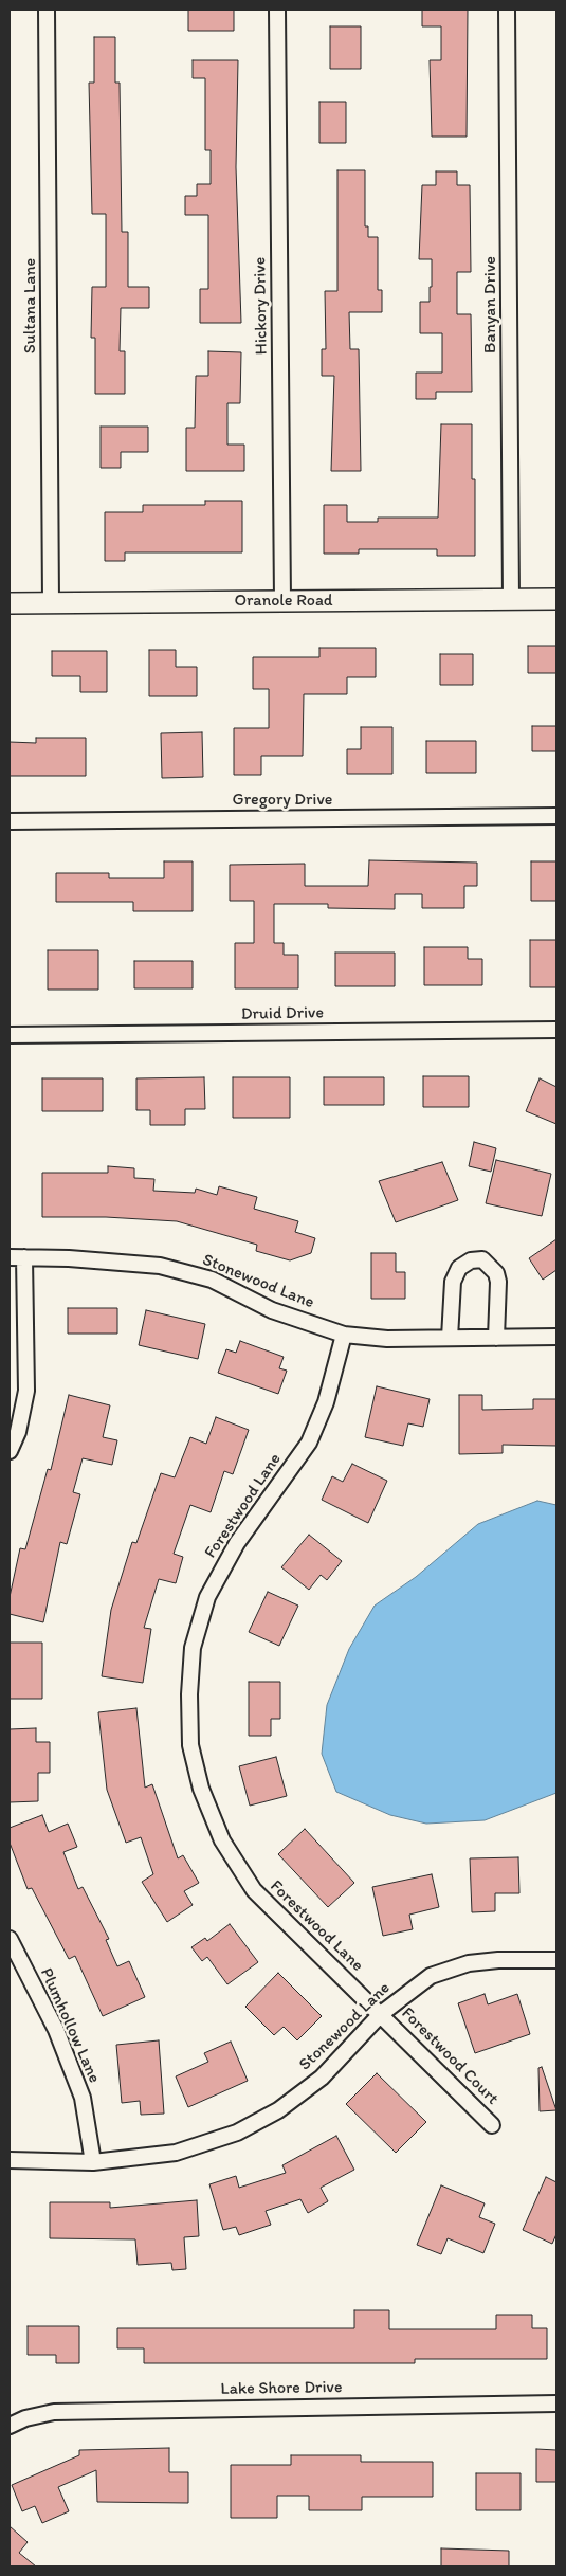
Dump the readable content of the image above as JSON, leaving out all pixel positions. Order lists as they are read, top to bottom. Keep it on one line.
{"streets":{"street":["Banyan Drive","Sultana Lane","Hickory Drive","Oranole Road","Gregory Drive","Druid Drive","Stonewood Lane","Forestwood Lane","Plumhollow Lane","Forestwood Court","Lake Shore Drive"]},"crossings":[["Banyan Drive","Oranole Road"],["Sultana Lane","Oranole Road"],["Hickory Drive","Oranole Road"],["Stonewood Lane","Forestwood Lane"],["Stonewood Lane","Plumhollow Lane"],["Stonewood Lane","Forestwood Court"],["Forestwood Lane","Forestwood Court"]]}
